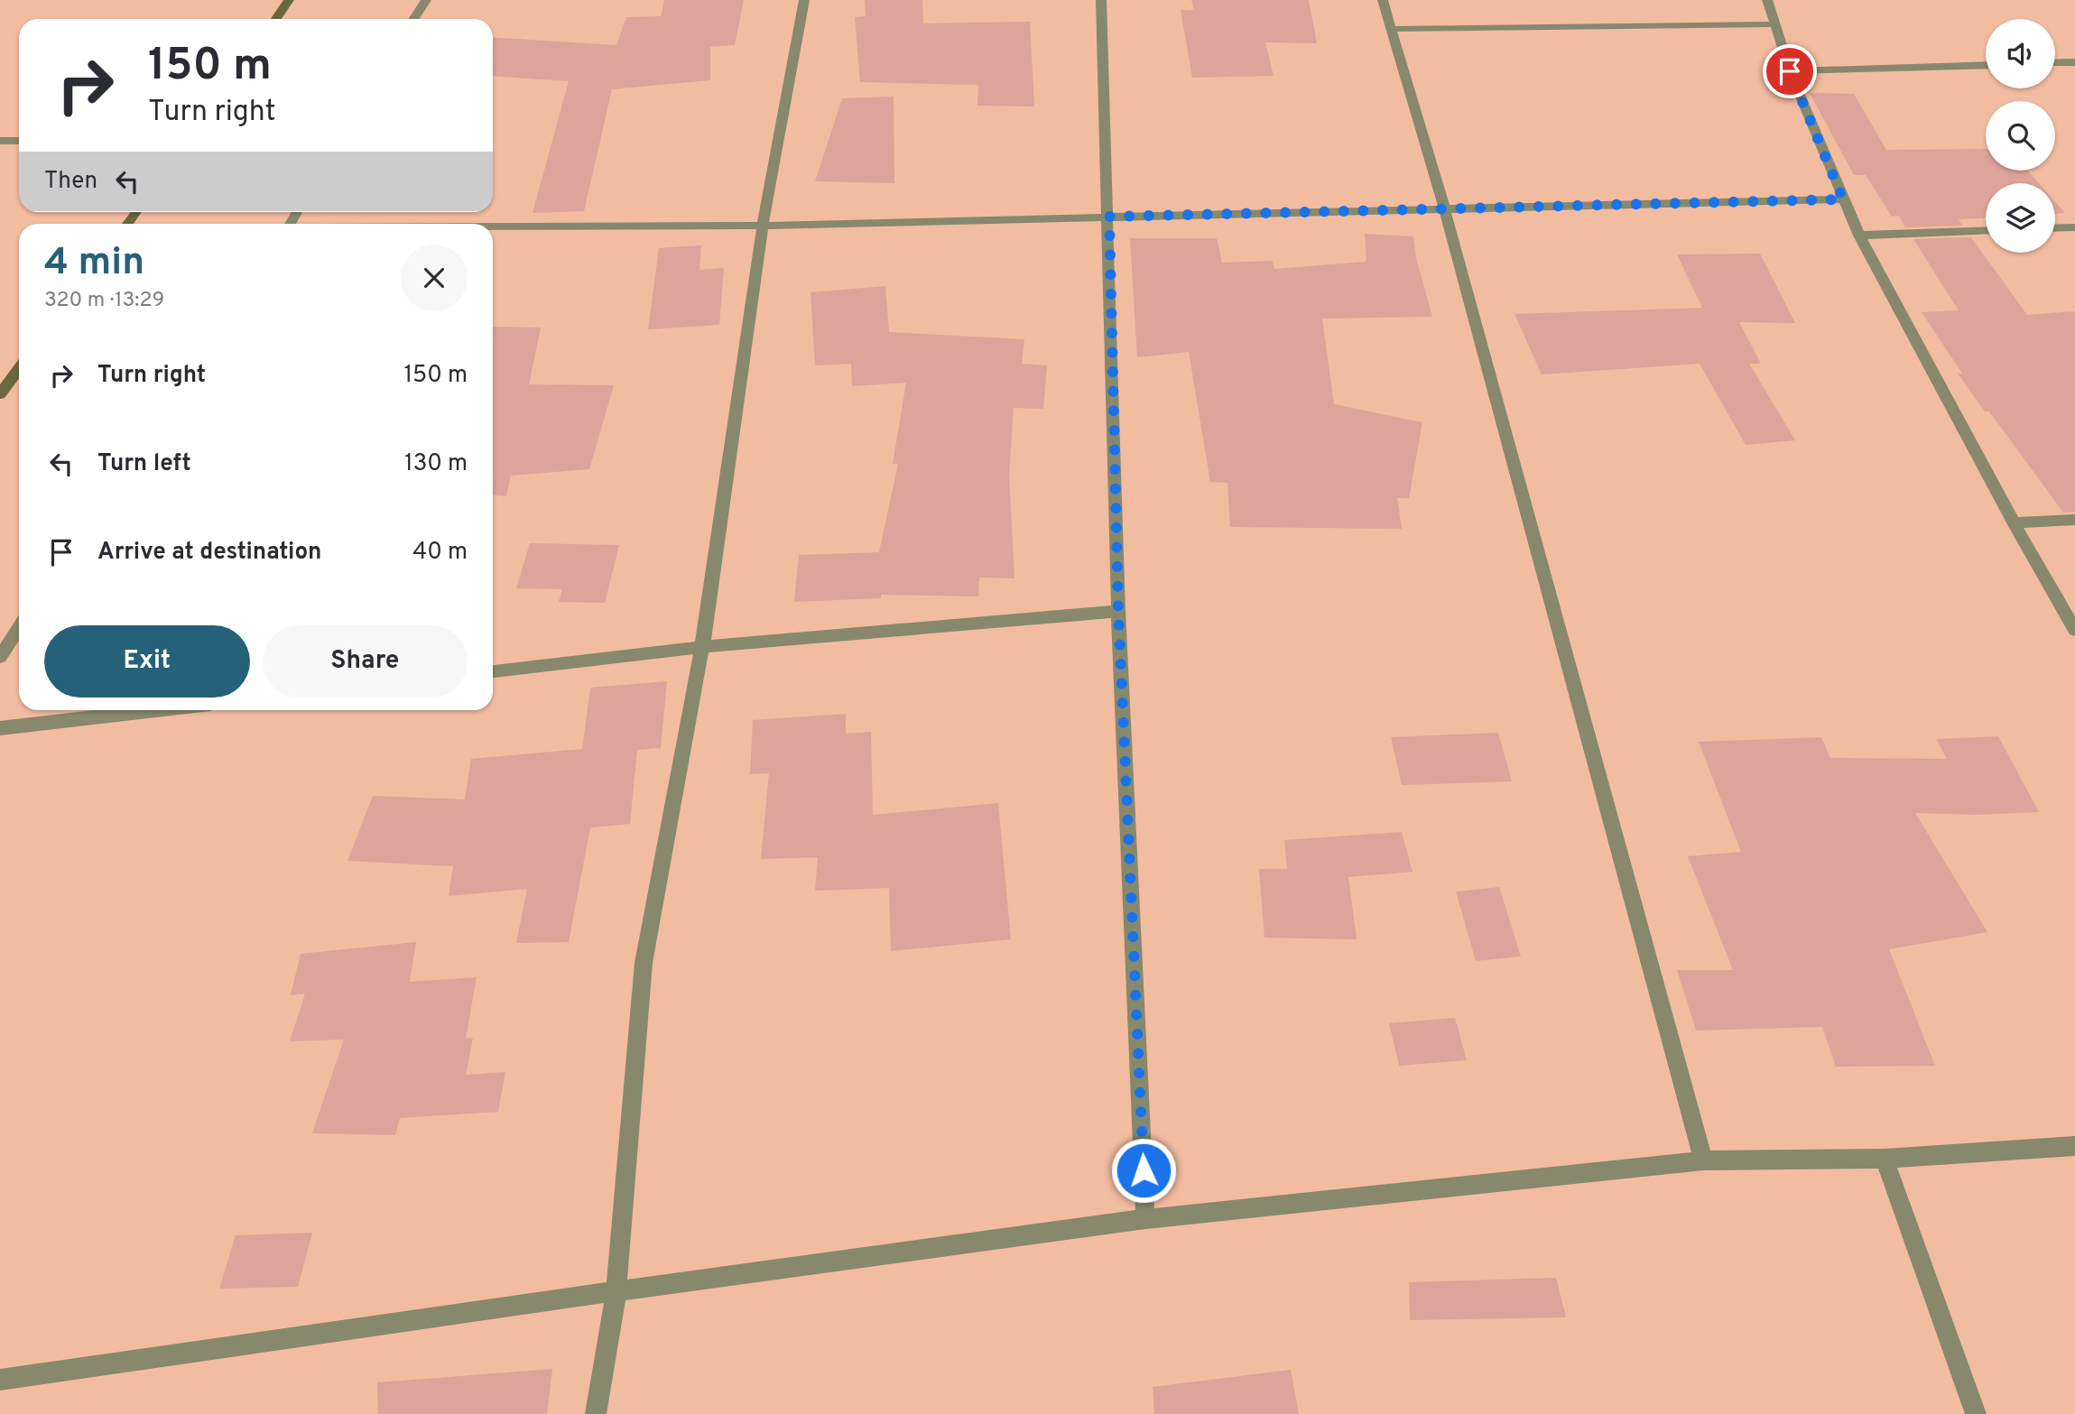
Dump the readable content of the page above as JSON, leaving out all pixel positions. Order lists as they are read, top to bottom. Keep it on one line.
{"page":{"turn":["150 m","Turn right"],"then":"Then","heading":["4 min","320 m · 13:29"],"list":[{"name":"Turn right","value":"150 m"},{"name":"Turn left","value":"130 m"},{"name":"Arrive at destination","value":"40 m"}],"buttons":["Exit","Share"]}}
